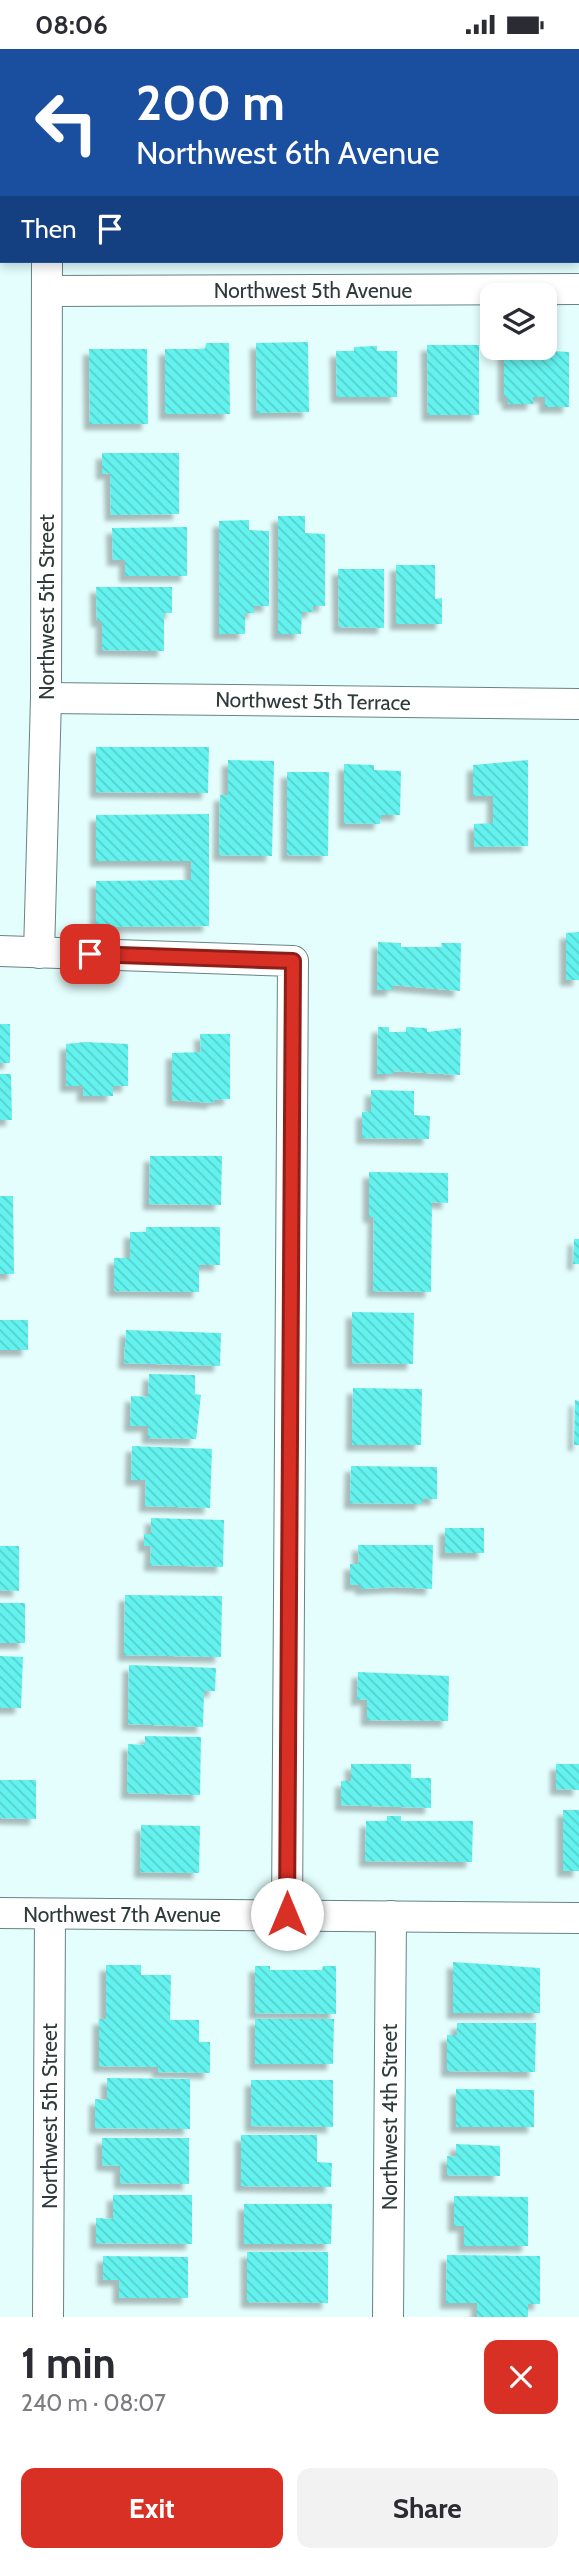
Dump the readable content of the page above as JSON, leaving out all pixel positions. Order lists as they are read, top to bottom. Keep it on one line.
{"streets":{"street":["Northwest 5th Avenue","Northwest 5th Street","Northwest 5th Terrace","Northwest 7th Avenue","Northwest 4th Street"]},"crossings":[["Northwest 5th Avenue","Northwest 5th Street"],["Northwest 5th Street","Northwest 5th Terrace"],["Northwest 5th Street","Northwest 7th Avenue"],["Northwest 7th Avenue","Northwest 4th Street"]],"page":{"status":"08:06","turn":["200 m","Northwest 6th Avenue"],"then":"Then","heading":["1 min","240 m · 08:07"],"buttons":["Exit","Share"]}}
